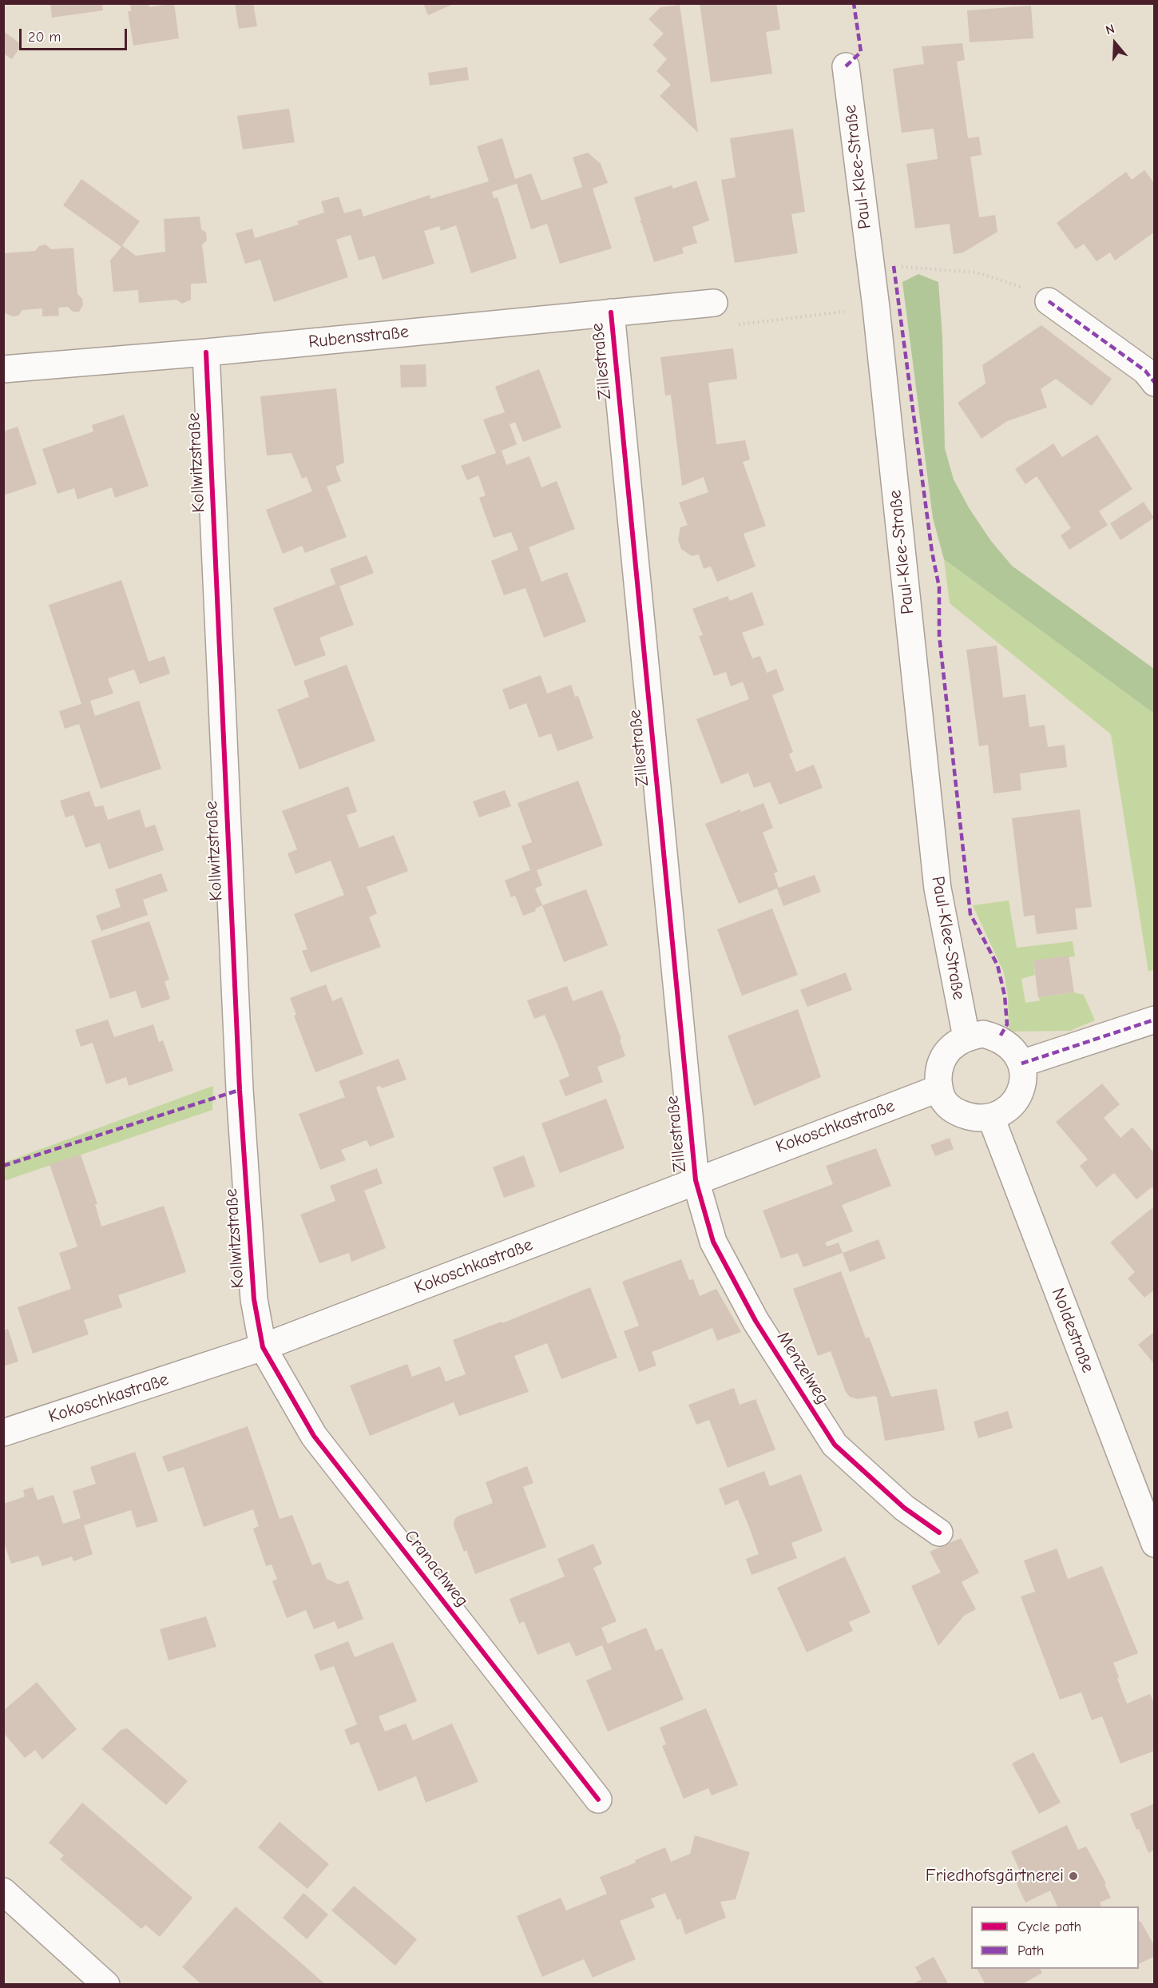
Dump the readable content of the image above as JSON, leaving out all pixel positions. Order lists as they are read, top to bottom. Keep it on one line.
{"streets":{"street":["Paul-Klee-Straße","Rubensstraße","Zillestraße","Kollwitzstraße","Kokoschkastraße","Noldestraße","Menzelweg","Cranachweg"]},"crossings":[["Paul-Klee-Straße","Kokoschkastraße"],["Paul-Klee-Straße","Noldestraße"],["Rubensstraße","Zillestraße"],["Rubensstraße","Kollwitzstraße"],["Zillestraße","Kokoschkastraße"],["Zillestraße","Menzelweg"],["Kollwitzstraße","Kokoschkastraße"],["Kollwitzstraße","Cranachweg"],["Kokoschkastraße","Noldestraße"],["Kokoschkastraße","Menzelweg"],["Kokoschkastraße","Cranachweg"]],"places":["Friedhofsgärtnerei"],"legend":["Cycle path","Path"],"scale_bar":"20 m","north":"top"}
